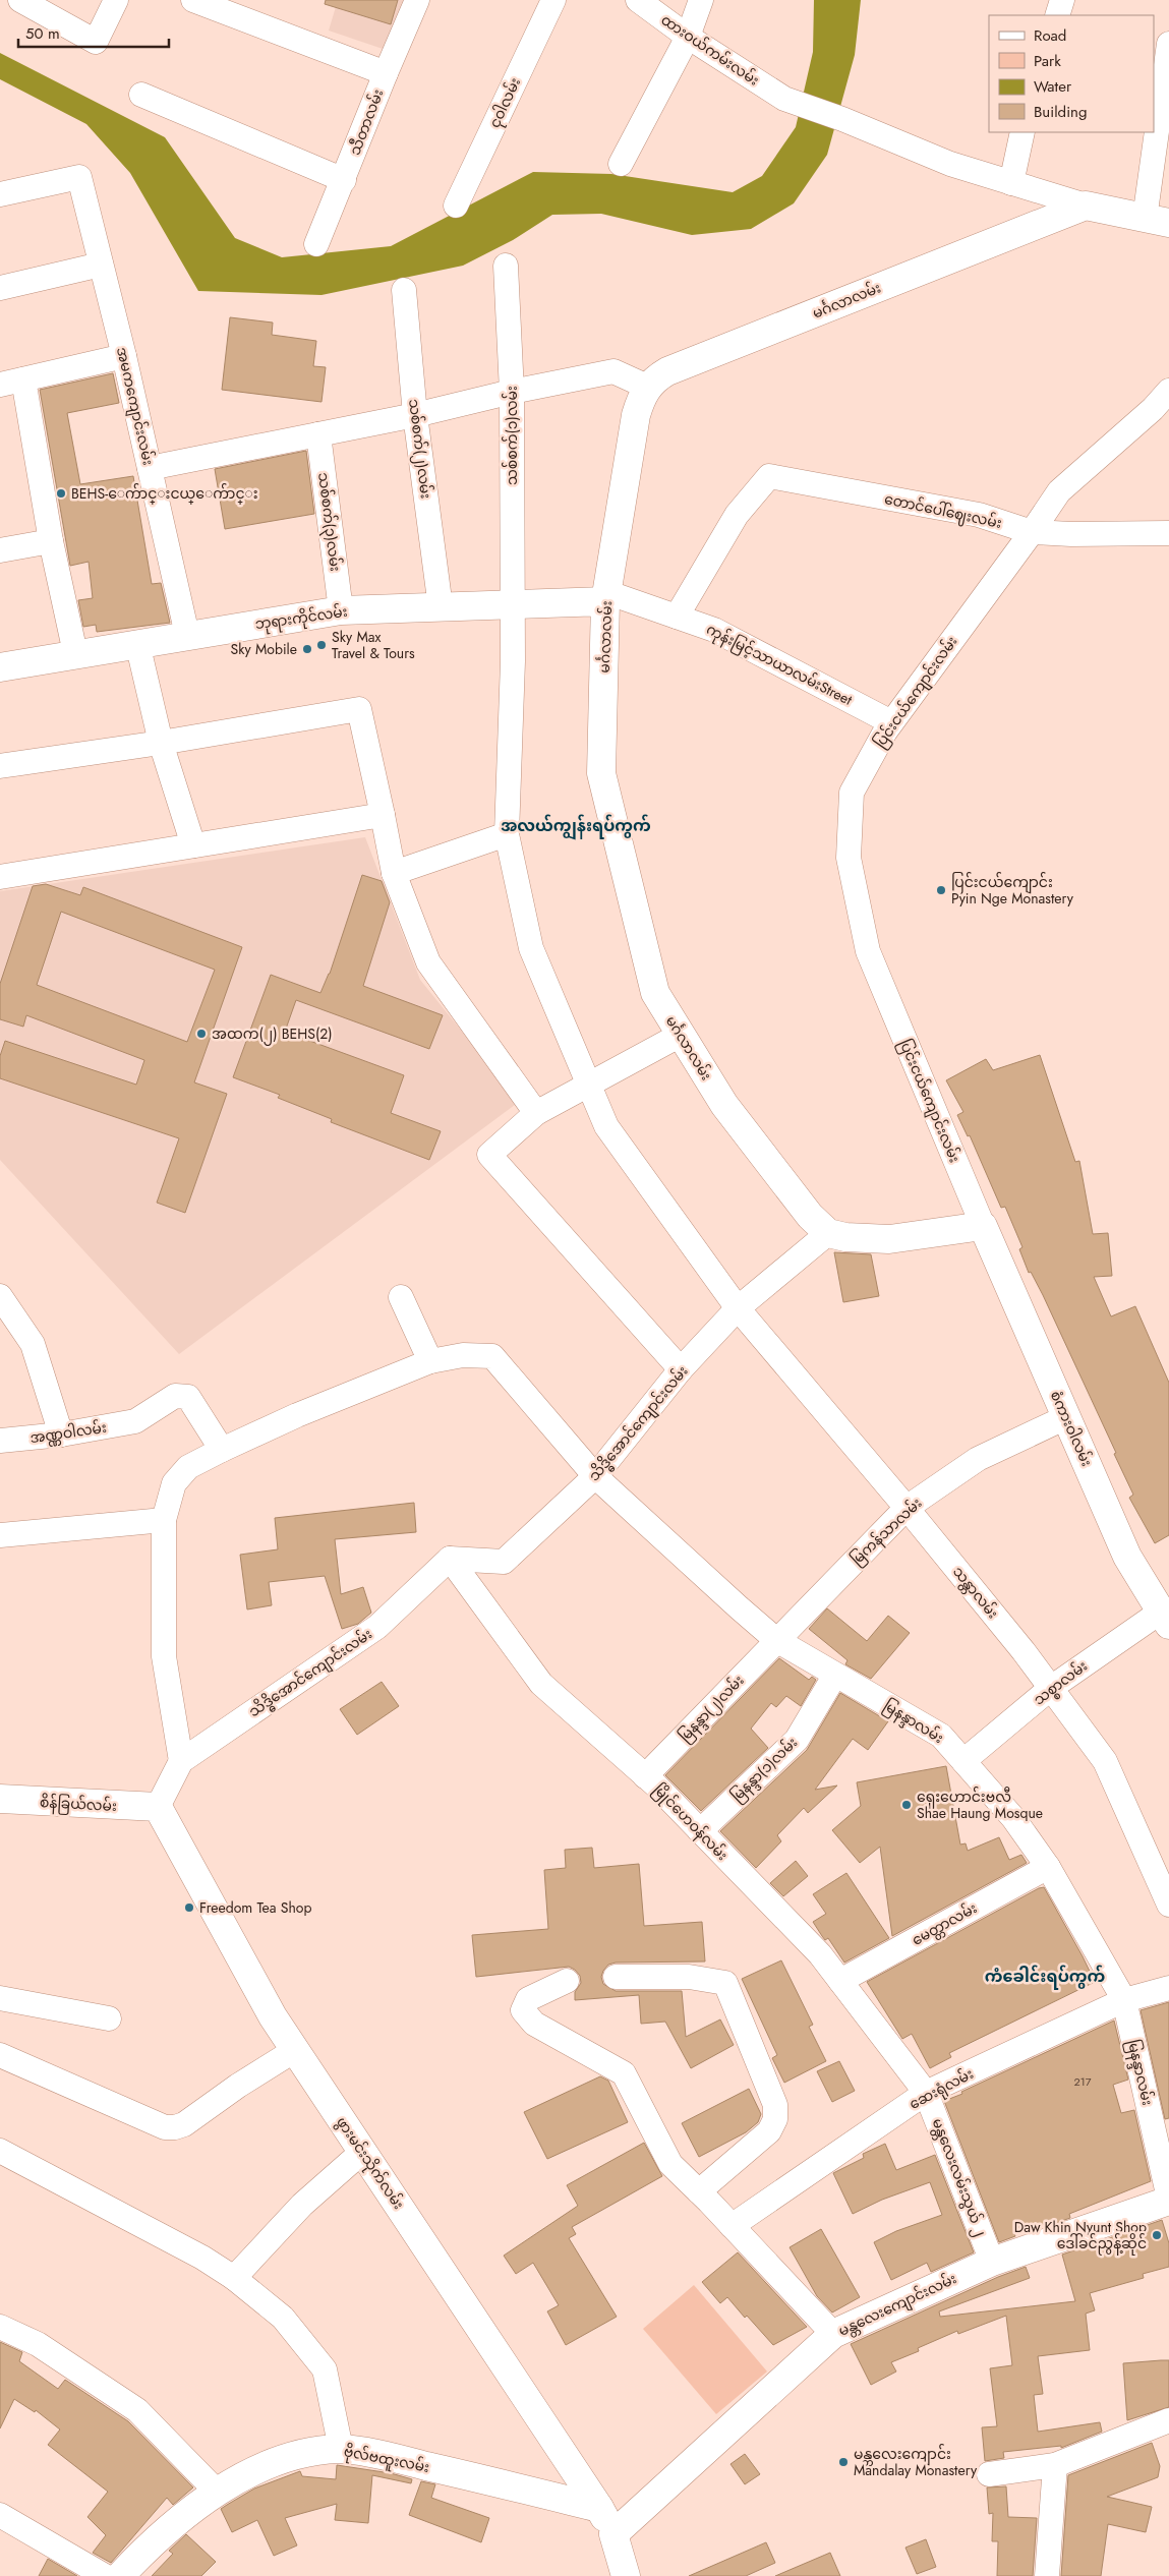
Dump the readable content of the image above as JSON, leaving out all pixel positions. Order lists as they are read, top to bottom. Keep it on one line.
{"streets":{"street":["ထားဝယ်ကမ်းလမ်း","ငုဝါလမ်း","သီတာလမ်း","မင်္ဂလာလမ်း","အမကကျောင်းလမ်း","သစ်စက်(၁)လမ်း","သစ်စက်(၂)လမ်း","တောင်ပေါ်ဈေးလမ်း","သစ်စက်(၃)လမ်း","ဘုရားကိုင်လမ်း","ကုန်းမြင့်သာယာလမ်းStreet","ပြင်းငယ်ကျောင်းလမ်း","သိဒ္ဓိအောင်ကျောင်းလမ်း","စံကားဝါလမ်း","အဏ္ဏဝါလမ်း","မြကန်သာလမ်း","သန္တာလမ်း","သစ္စာလမ်း","မြနန္ဒာ(၂)လမ်း","မြနန္ဒာလမ်း","မြနန္ဒာ(၁)လမ်း","စိန်ခြယ်လမ်း","မြိုင်ဟေဝန်လမ်း","မေတ္တာလမ်း","ဆေးရုံလမ်း","ဖွားမင်းသိုက်လမ်း","မန္တလေးလမ်းသွယ် ၂","မန္တလေးကျောင်းလမ်း","ဗိုလ်ဗထူးလမ်း"]},"crossings":[["ထားဝယ်ကမ်းလမ်း","မင်္ဂလာလမ်း"],["မင်္ဂလာလမ်း","ဘုရားကိုင်လမ်း"],["မင်္ဂလာလမ်း","ကုန်းမြင့်သာယာလမ်းStreet"],["မင်္ဂလာလမ်း","သိဒ္ဓိအောင်ကျောင်းလမ်း"],["အမကကျောင်းလမ်း","ဘုရားကိုင်လမ်း"],["သစ်စက်(၁)လမ်း","ဘုရားကိုင်လမ်း"],["သစ်စက်(၁)လမ်း","သန္တာလမ်း"],["သစ်စက်(၂)လမ်း","ဘုရားကိုင်လမ်း"],["တောင်ပေါ်ဈေးလမ်း","ကုန်းမြင့်သာယာလမ်းStreet"],["တောင်ပေါ်ဈေးလမ်း","ပြင်းငယ်ကျောင်းလမ်း"],["သစ်စက်(၃)လမ်း","ဘုရားကိုင်လမ်း"],["ဘုရားကိုင်လမ်း","ကုန်းမြင့်သာယာလမ်းStreet"],["ကုန်းမြင့်သာယာလမ်းStreet","ပြင်းငယ်ကျောင်းလမ်း"],["ပြင်းငယ်ကျောင်းလမ်း","စံကားဝါလမ်း"],["သိဒ္ဓိအောင်ကျောင်းလမ်း","သန္တာလမ်း"],["သိဒ္ဓိအောင်ကျောင်းလမ်း","မြနန္ဒာလမ်း"],["သိဒ္ဓိအောင်ကျောင်းလမ်း","စိန်ခြယ်လမ်း"],["သိဒ္ဓိအောင်ကျောင်းလမ်း","မြိုင်ဟေဝန်လမ်း"],["သိဒ္ဓိအောင်ကျောင်းလမ်း","ဖွားမင်းသိုက်လမ်း"],["စံကားဝါလမ်း","မြကန်သာလမ်း"],["စံကားဝါလမ်း","သစ္စာလမ်း"],["မြကန်သာလမ်း","သန္တာလမ်း"],["မြကန်သာလမ်း","မြနန္ဒာ(၂)လမ်း"],["မြကန်သာလမ်း","မြနန္ဒာလမ်း"],["သန္တာလမ်း","သစ္စာလမ်း"],["သစ္စာလမ်း","မြနန္ဒာလမ်း"],["မြနန္ဒာ(၂)လမ်း","မြနန္ဒာလမ်း"],["မြနန္ဒာ(၂)လမ်း","မြိုင်ဟေဝန်လမ်း"],["မြနန္ဒာလမ်း","မြနန္ဒာ(၁)လမ်း"],["မြနန္ဒာလမ်း","မေတ္တာလမ်း"],["မြနန္ဒာလမ်း","ဆေးရုံလမ်း"],["မြနန္ဒာလမ်း","မန္တလေးကျောင်းလမ်း"],["မြနန္ဒာ(၁)လမ်း","မြိုင်ဟေဝန်လမ်း"],["စိန်ခြယ်လမ်း","ဖွားမင်းသိုက်လမ်း"],["မြိုင်ဟေဝန်လမ်း","မေတ္တာလမ်း"],["မြိုင်ဟေဝန်လမ်း","ဆေးရုံလမ်း"],["မြိုင်ဟေဝန်လမ်း","မန္တလေးလမ်းသွယ် ၂"],["ဆေးရုံလမ်း","မန္တလေးလမ်းသွယ် ၂"],["ဖွားမင်းသိုက်လမ်း","ဗိုလ်ဗထူးလမ်း"],["မန္တလေးလမ်းသွယ် ၂","မန္တလေးကျောင်းလမ်း"]],"districts":["အလယ်ကျွန်းရပ်ကွက်","ကံခေါင်းရပ်ကွက်"],"places":["BEHS-ေက်ာင္းငယ္ေက်ာင္း","Sky Max Travel & Tours","Sky Mobile","ပြင်းငယ်ကျောင်း Pyin Nge Monastery","အထက(၂) BEHS(2)","ရှေးဟောင်းဗလီ Shae Haung Mosque","Freedom Tea Shop","Daw Khin Nyunt Shop ဒေါ်ခင်ညွန့်ဆိုင်","မန္တလေးကျောင်း Mandalay Monastery"],"house_numbers":["217"],"legend":["Road","Park","Water","Building"],"scale_bar":"50 m"}
